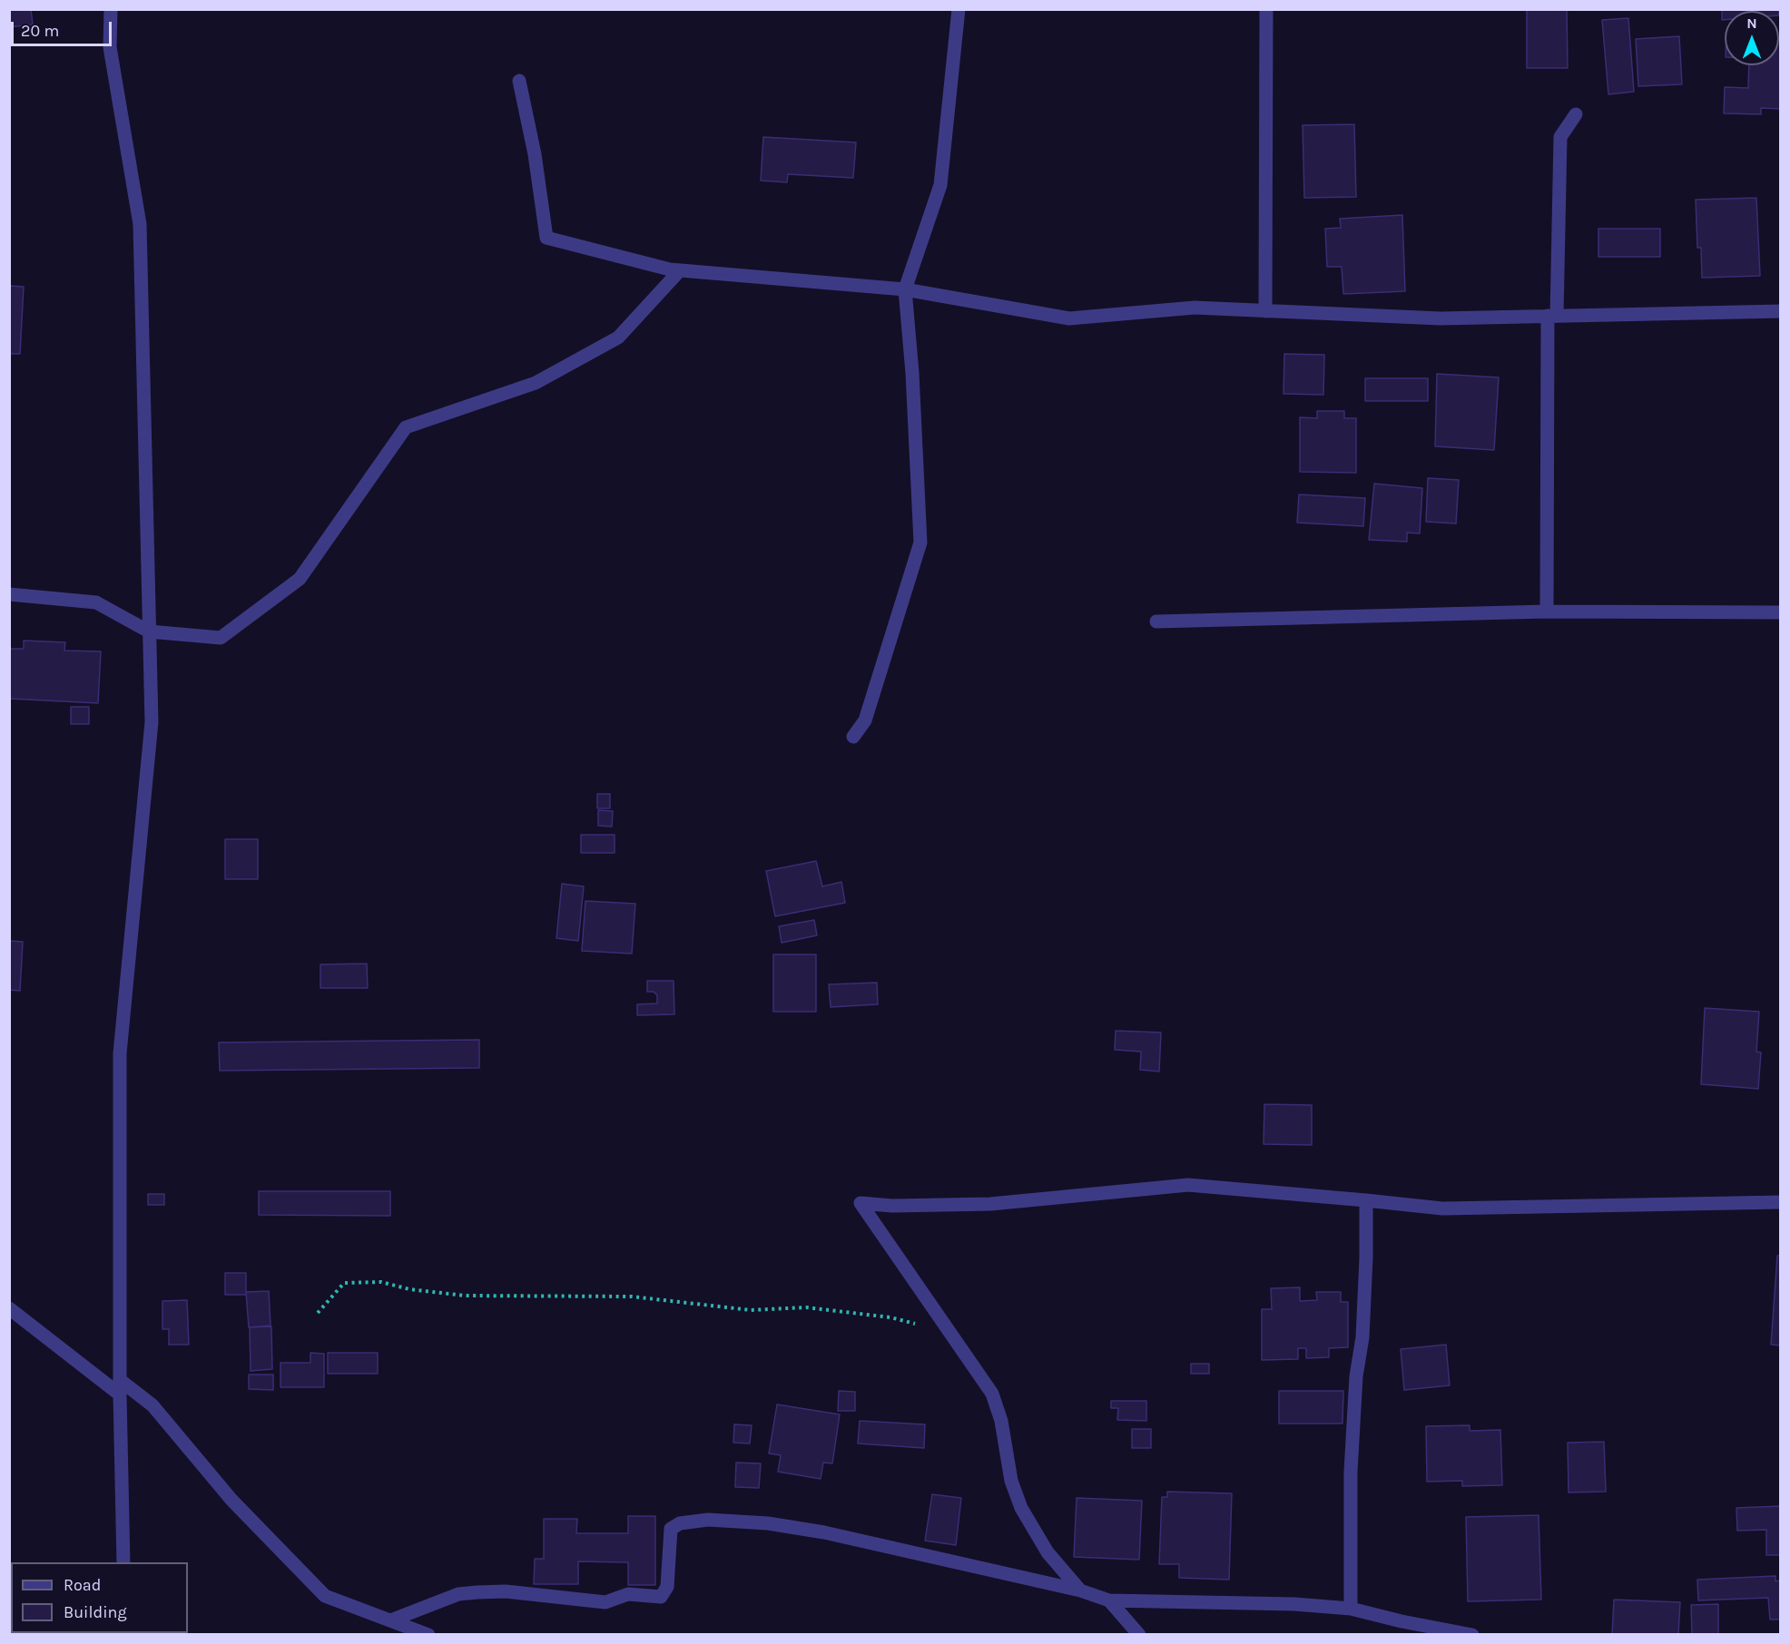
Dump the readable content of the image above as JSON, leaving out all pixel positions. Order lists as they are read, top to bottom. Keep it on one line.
{"legend":["Road","Building"],"scale_bar":"20 m","north":"top"}
